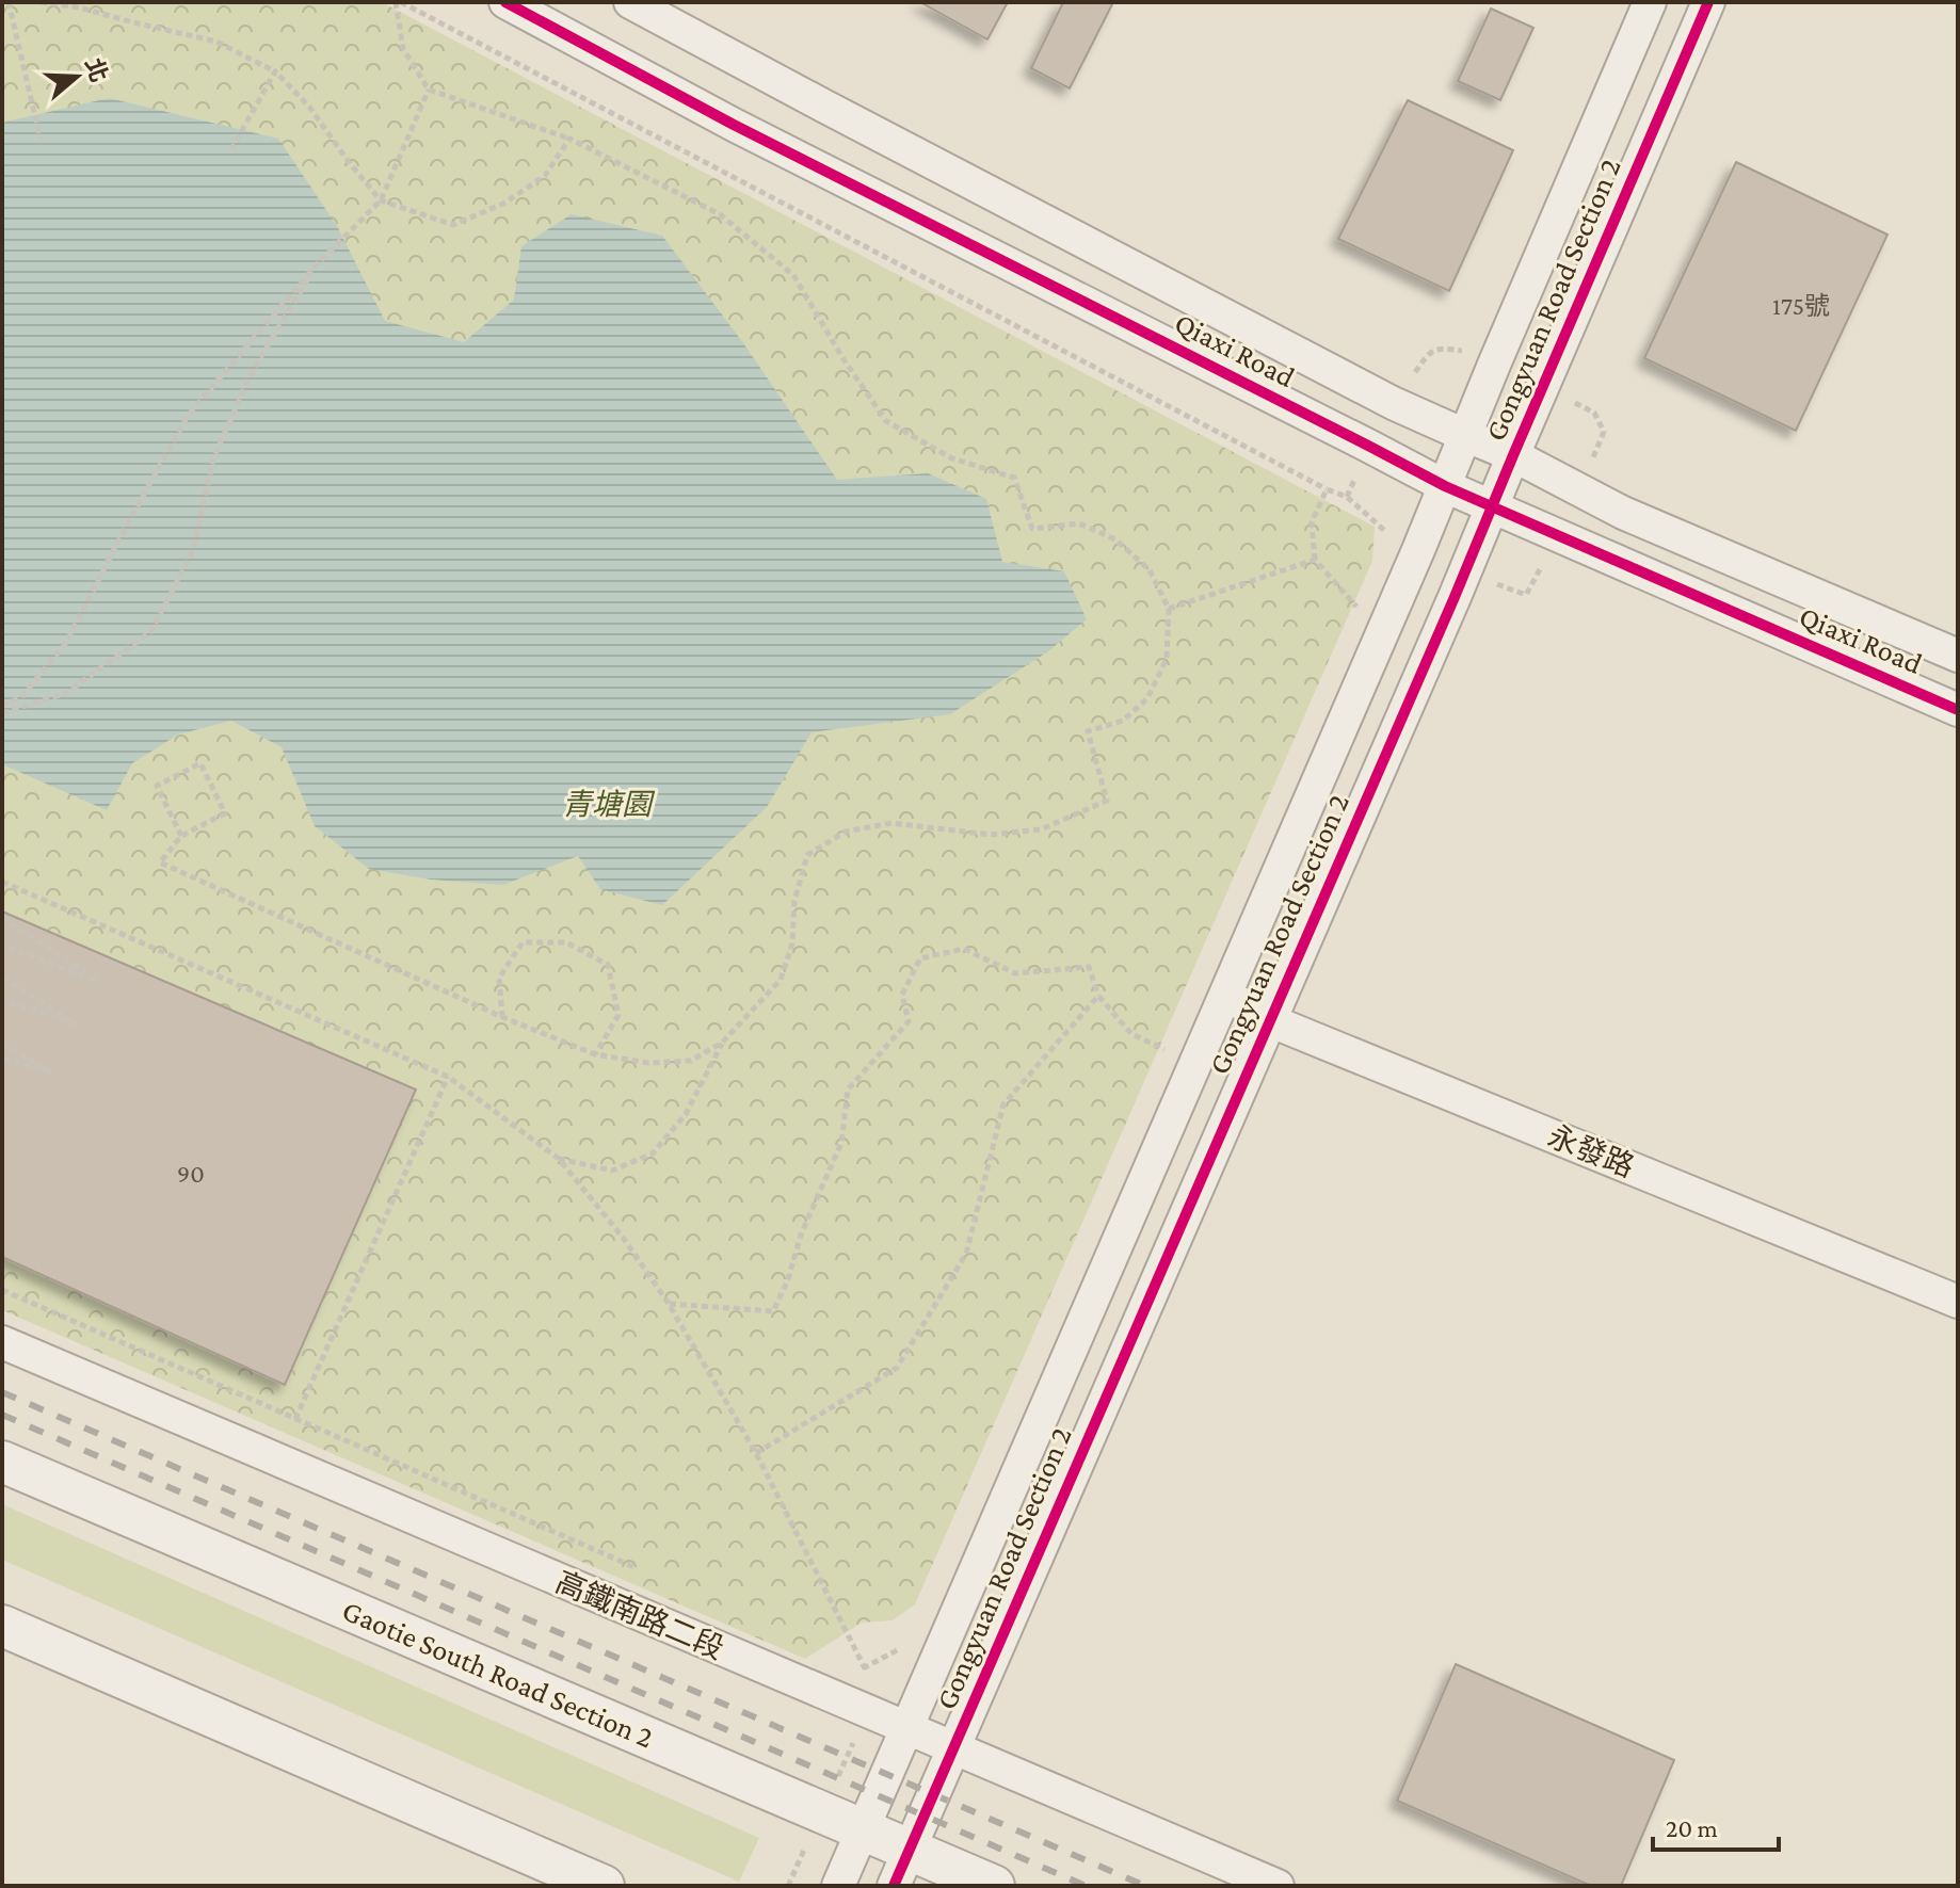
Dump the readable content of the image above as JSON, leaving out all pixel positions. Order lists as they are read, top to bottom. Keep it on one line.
{"streets":{"street":["Gongyuan Road Section 2","Qiaxi Road","永發路","高鐵南路二段","Gaotie South Road Section 2"]},"crossings":[["Gongyuan Road Section 2","Qiaxi Road"],["Gongyuan Road Section 2","永發路"],["Gongyuan Road Section 2","高鐵南路二段"],["Gongyuan Road Section 2","Gaotie South Road Section 2"]],"parks":["青塘園"],"house_numbers":["175號","90"],"scale_bar":"20 m","north":"right"}
